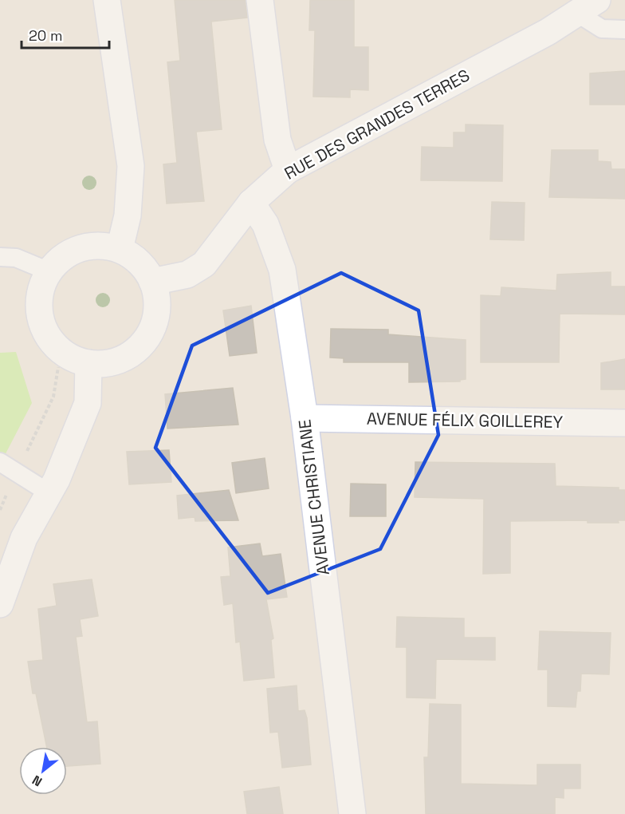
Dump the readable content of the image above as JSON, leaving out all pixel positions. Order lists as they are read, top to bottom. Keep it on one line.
{"streets":{"street":["RUE DES GRANDES TERRES","AVENUE FÉLIX GOILLEREY","AVENUE CHRISTIANE"]},"crossings":[["RUE DES GRANDES TERRES","AVENUE CHRISTIANE"],["AVENUE FÉLIX GOILLEREY","AVENUE CHRISTIANE"]],"scale_bar":"20 m","north":"bottom left"}
